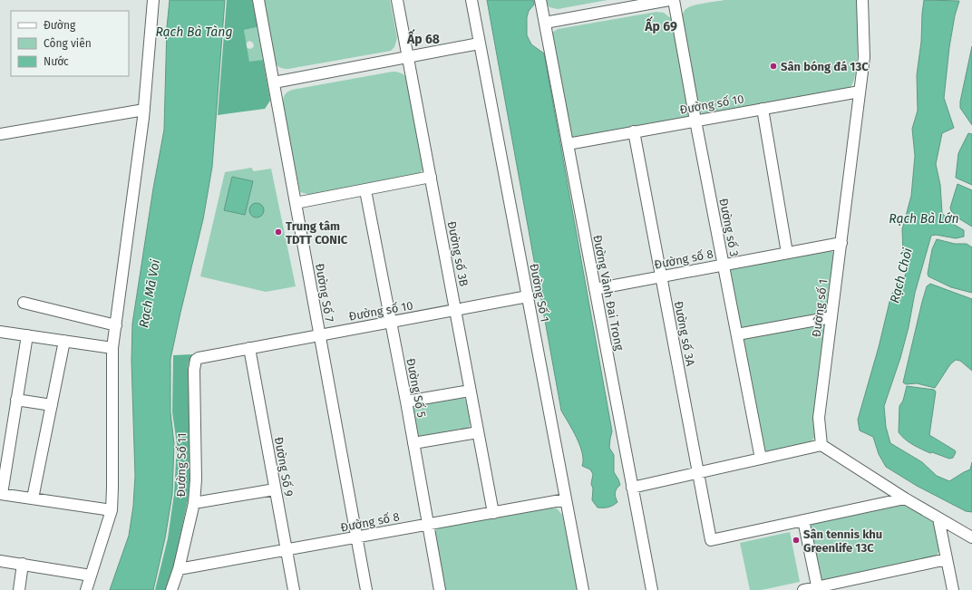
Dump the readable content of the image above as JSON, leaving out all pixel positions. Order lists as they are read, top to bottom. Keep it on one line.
{"streets":{"street":["Đường số 10","Đường số 3","Đường số 3B","Đường số 8","Đường Số 7","Đường Số 1","Đường Vành Đai Trong","Đường số 1","Đường số 3A","Đường Số 5","Đường Số 11","Đường Số 9"]},"crossings":[["Đường số 10","Đường số 3"],["Đường số 10","Đường số 3B"],["Đường số 10","Đường Số 7"],["Đường số 10","Đường Số 1"],["Đường số 10","Đường Vành Đai Trong"],["Đường số 10","Đường số 1"],["Đường số 10","Đường số 3A"],["Đường số 10","Đường Số 5"],["Đường số 10","Đường Số 11"],["Đường số 10","Đường Số 9"],["Đường số 3","Đường số 8"],["Đường số 3B","Đường số 8"],["Đường số 8","Đường Số 7"],["Đường số 8","Đường Số 1"],["Đường số 8","Đường Vành Đai Trong"],["Đường số 8","Đường số 1"],["Đường số 8","Đường số 3A"],["Đường số 8","Đường Số 5"],["Đường số 8","Đường Số 11"],["Đường số 8","Đường Số 9"]],"districts":["Ấp 69","Ấp 68"],"water":["Rạch Bà Tàng","Rạch Bà Lớn","Rạch Chòi","Rạch Mã Voi"],"places":["Sân bóng đá 13C","Trung tâm TDTT CONIC","Sân tennis khu Greenlife 13C"],"legend":["Đường","Công viên","Nước"]}
